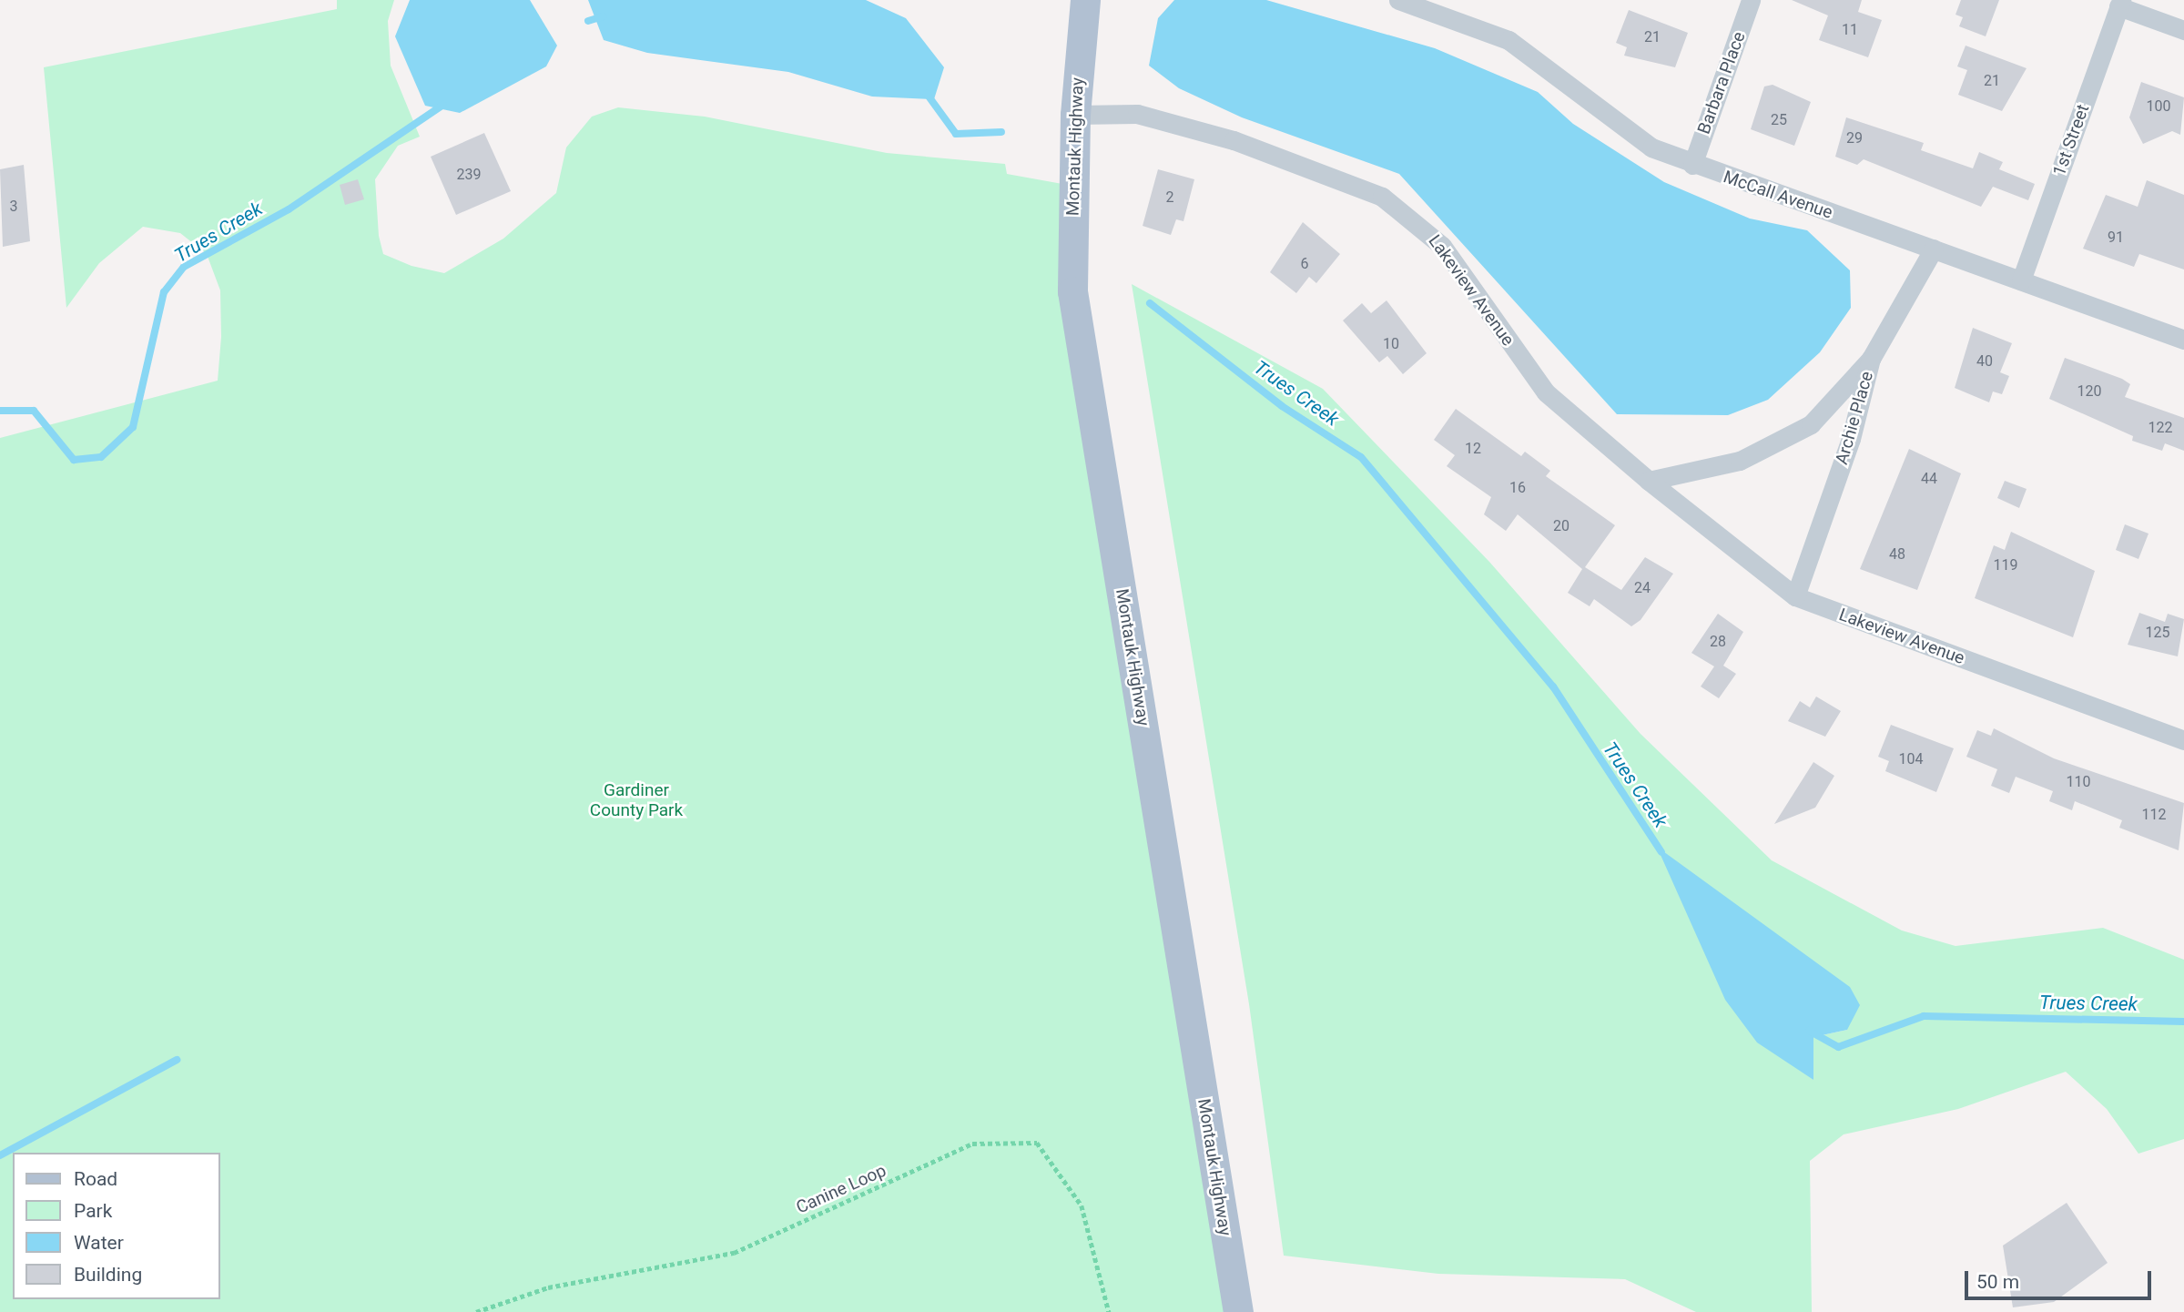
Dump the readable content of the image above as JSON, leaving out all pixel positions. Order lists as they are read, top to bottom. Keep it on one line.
{"streets":{"main road":["Montauk Highway"],"street":["Barbara Place","1st Street","McCall Avenue","Lakeview Avenue","Archie Place"],"path":["Canine Loop"]},"crossings":[["Barbara Place","McCall Avenue"],["1st Street","McCall Avenue"],["Montauk Highway","Lakeview Avenue"],["McCall Avenue","Archie Place"],["Lakeview Avenue","Archie Place"]],"water":["Trues Creek"],"parks":["Gardiner County Park"],"house_numbers":["11","21","21","100","25","29","239","2","3","91","6","10","40","120","122","12","44","16","20","48","119","24","125","28","104","110","112"],"legend":["Road","Park","Water","Building"],"scale_bar":"50 m"}
